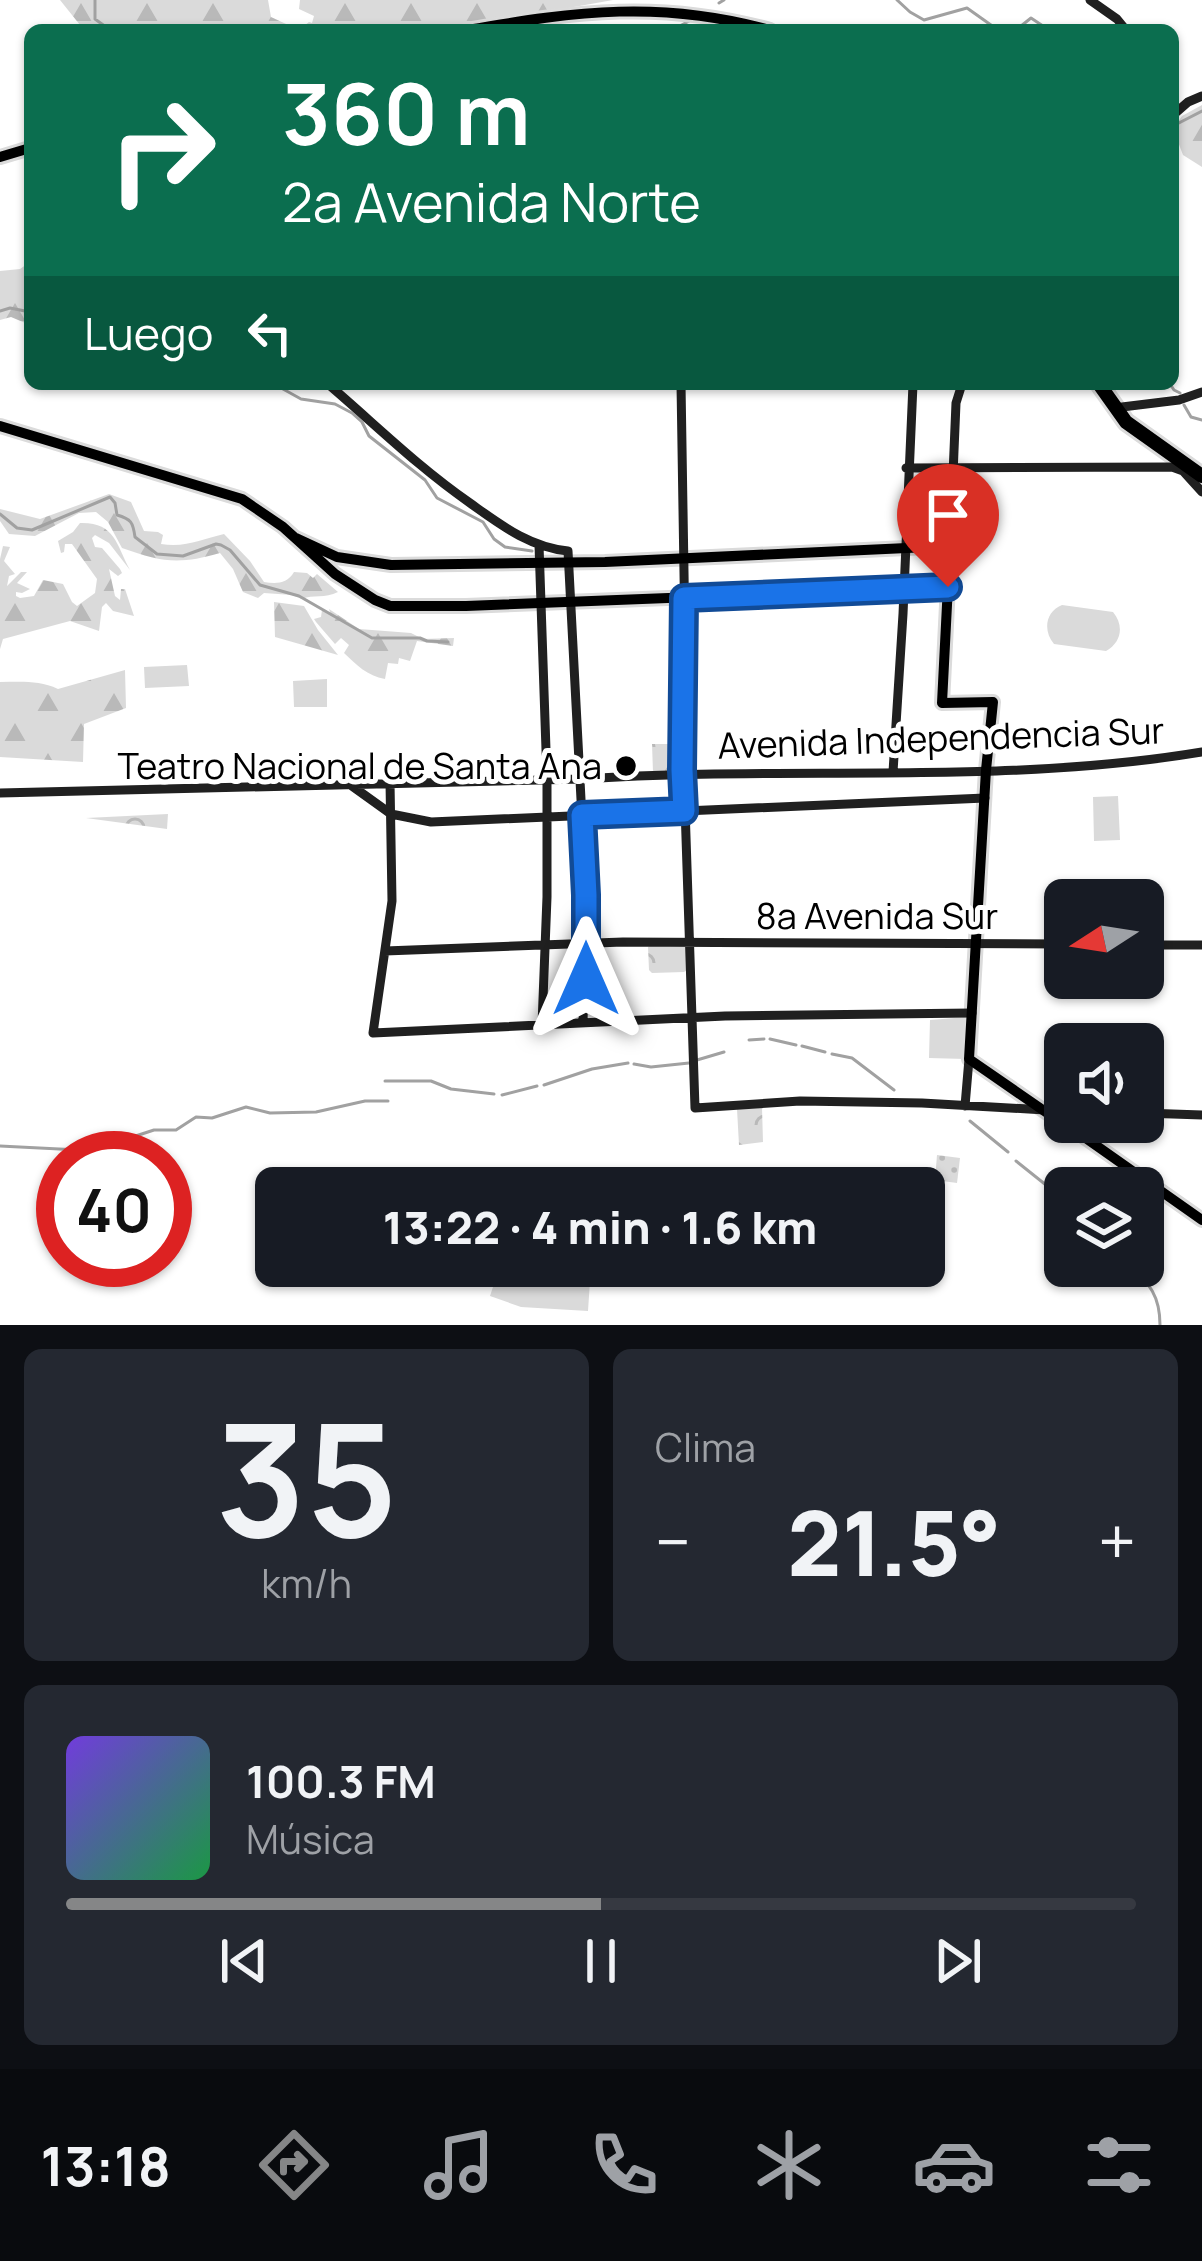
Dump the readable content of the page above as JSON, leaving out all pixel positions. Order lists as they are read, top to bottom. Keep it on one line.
{"streets":{"street":["Avenida Independencia Sur","8a Avenida Sur"]},"places":["Teatro Nacional de Santa Ana"],"north":"left","page":{"turn":["360 m","2a Avenida Norte"],"then":"Luego","limit":"40","trip":"13:22 · 4 min · 1.6 km","tile":[["35","km/h"],"Clima"],"heat":["−","21.5°","+"],"song":["100.3 FM","Música"],"tabs":"13:18"}}
